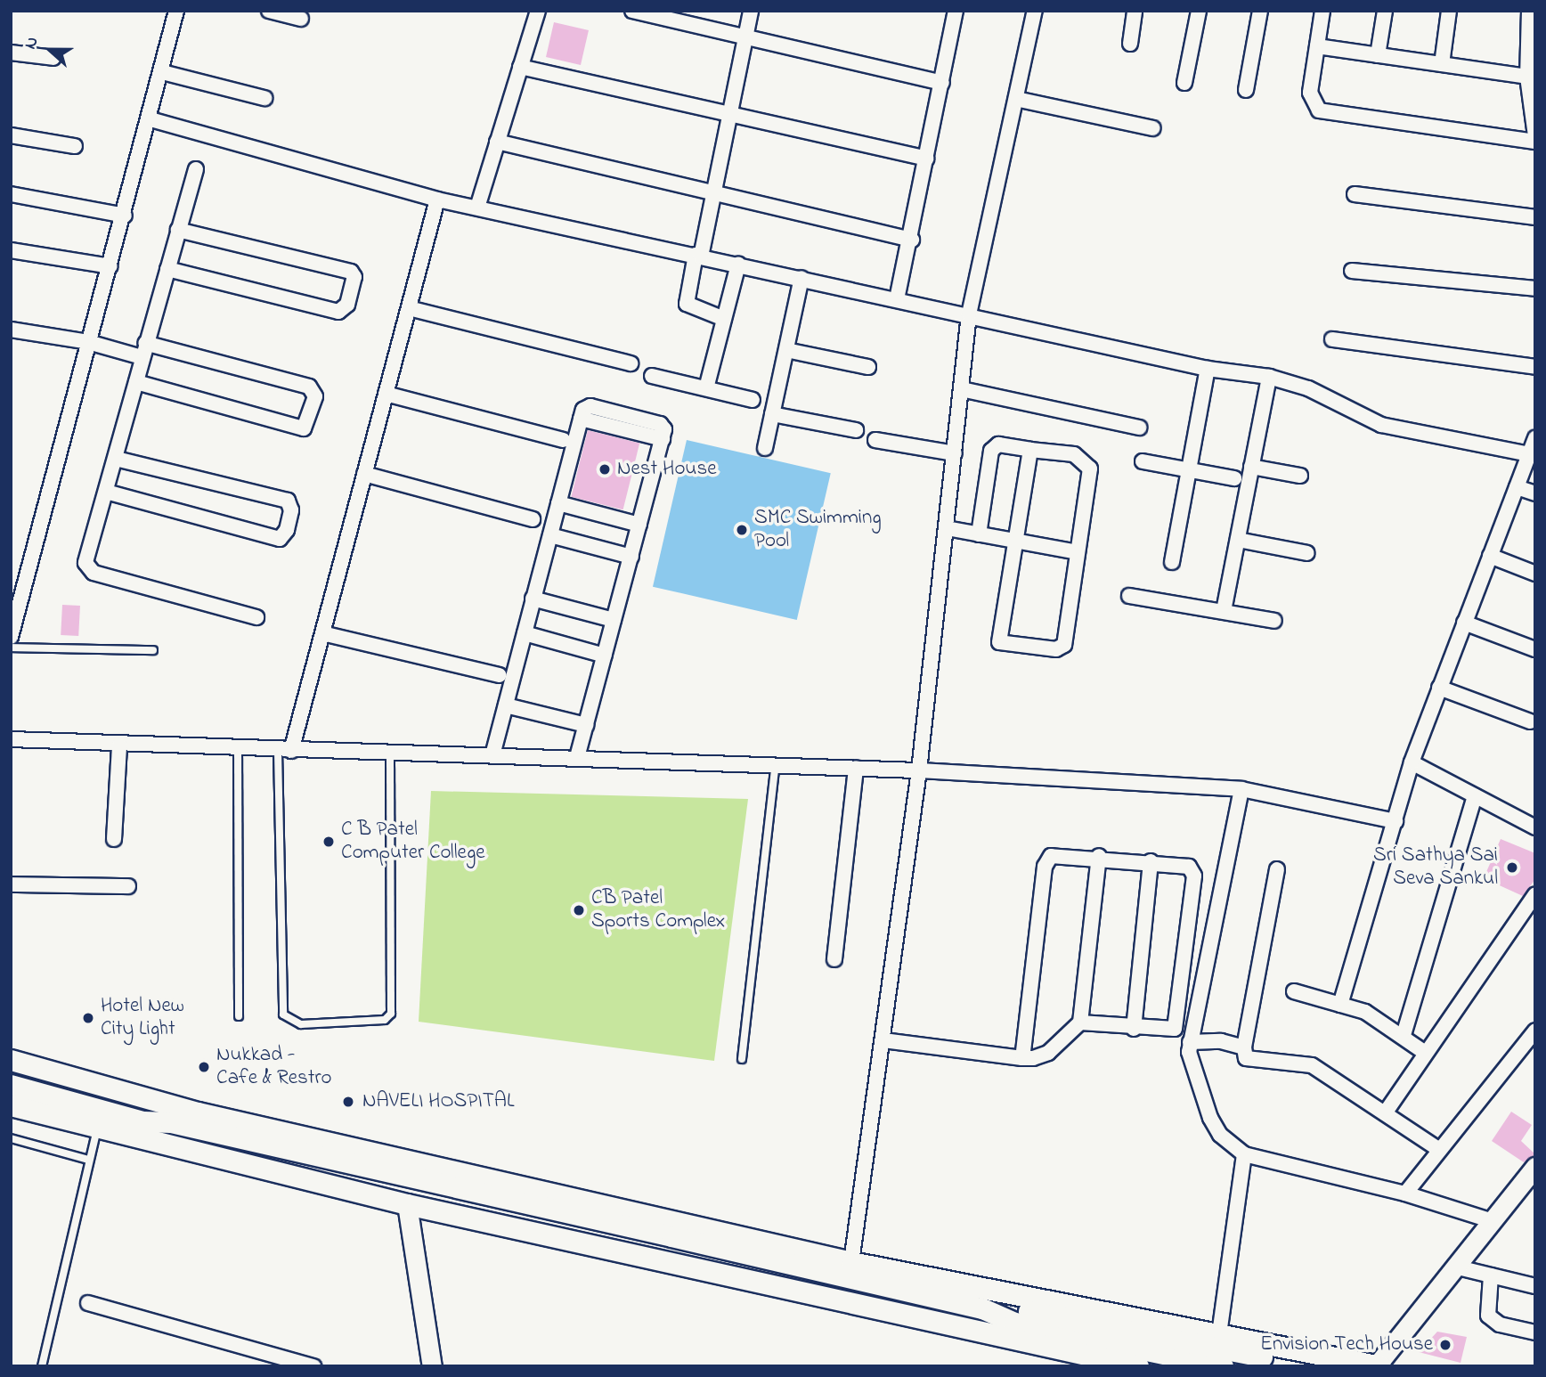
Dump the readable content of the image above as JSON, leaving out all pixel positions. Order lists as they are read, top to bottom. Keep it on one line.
{"places":["Nest House","SMC Swimming Pool","C B Patel Computer College","Sri Sathya Sai Seva Sankul","CB Patel Sports Complex","Hotel New City Light","Nukkad - Cafe & Restro","NAVELI HOSPITAL","Envision Tech House"],"north":"left"}
